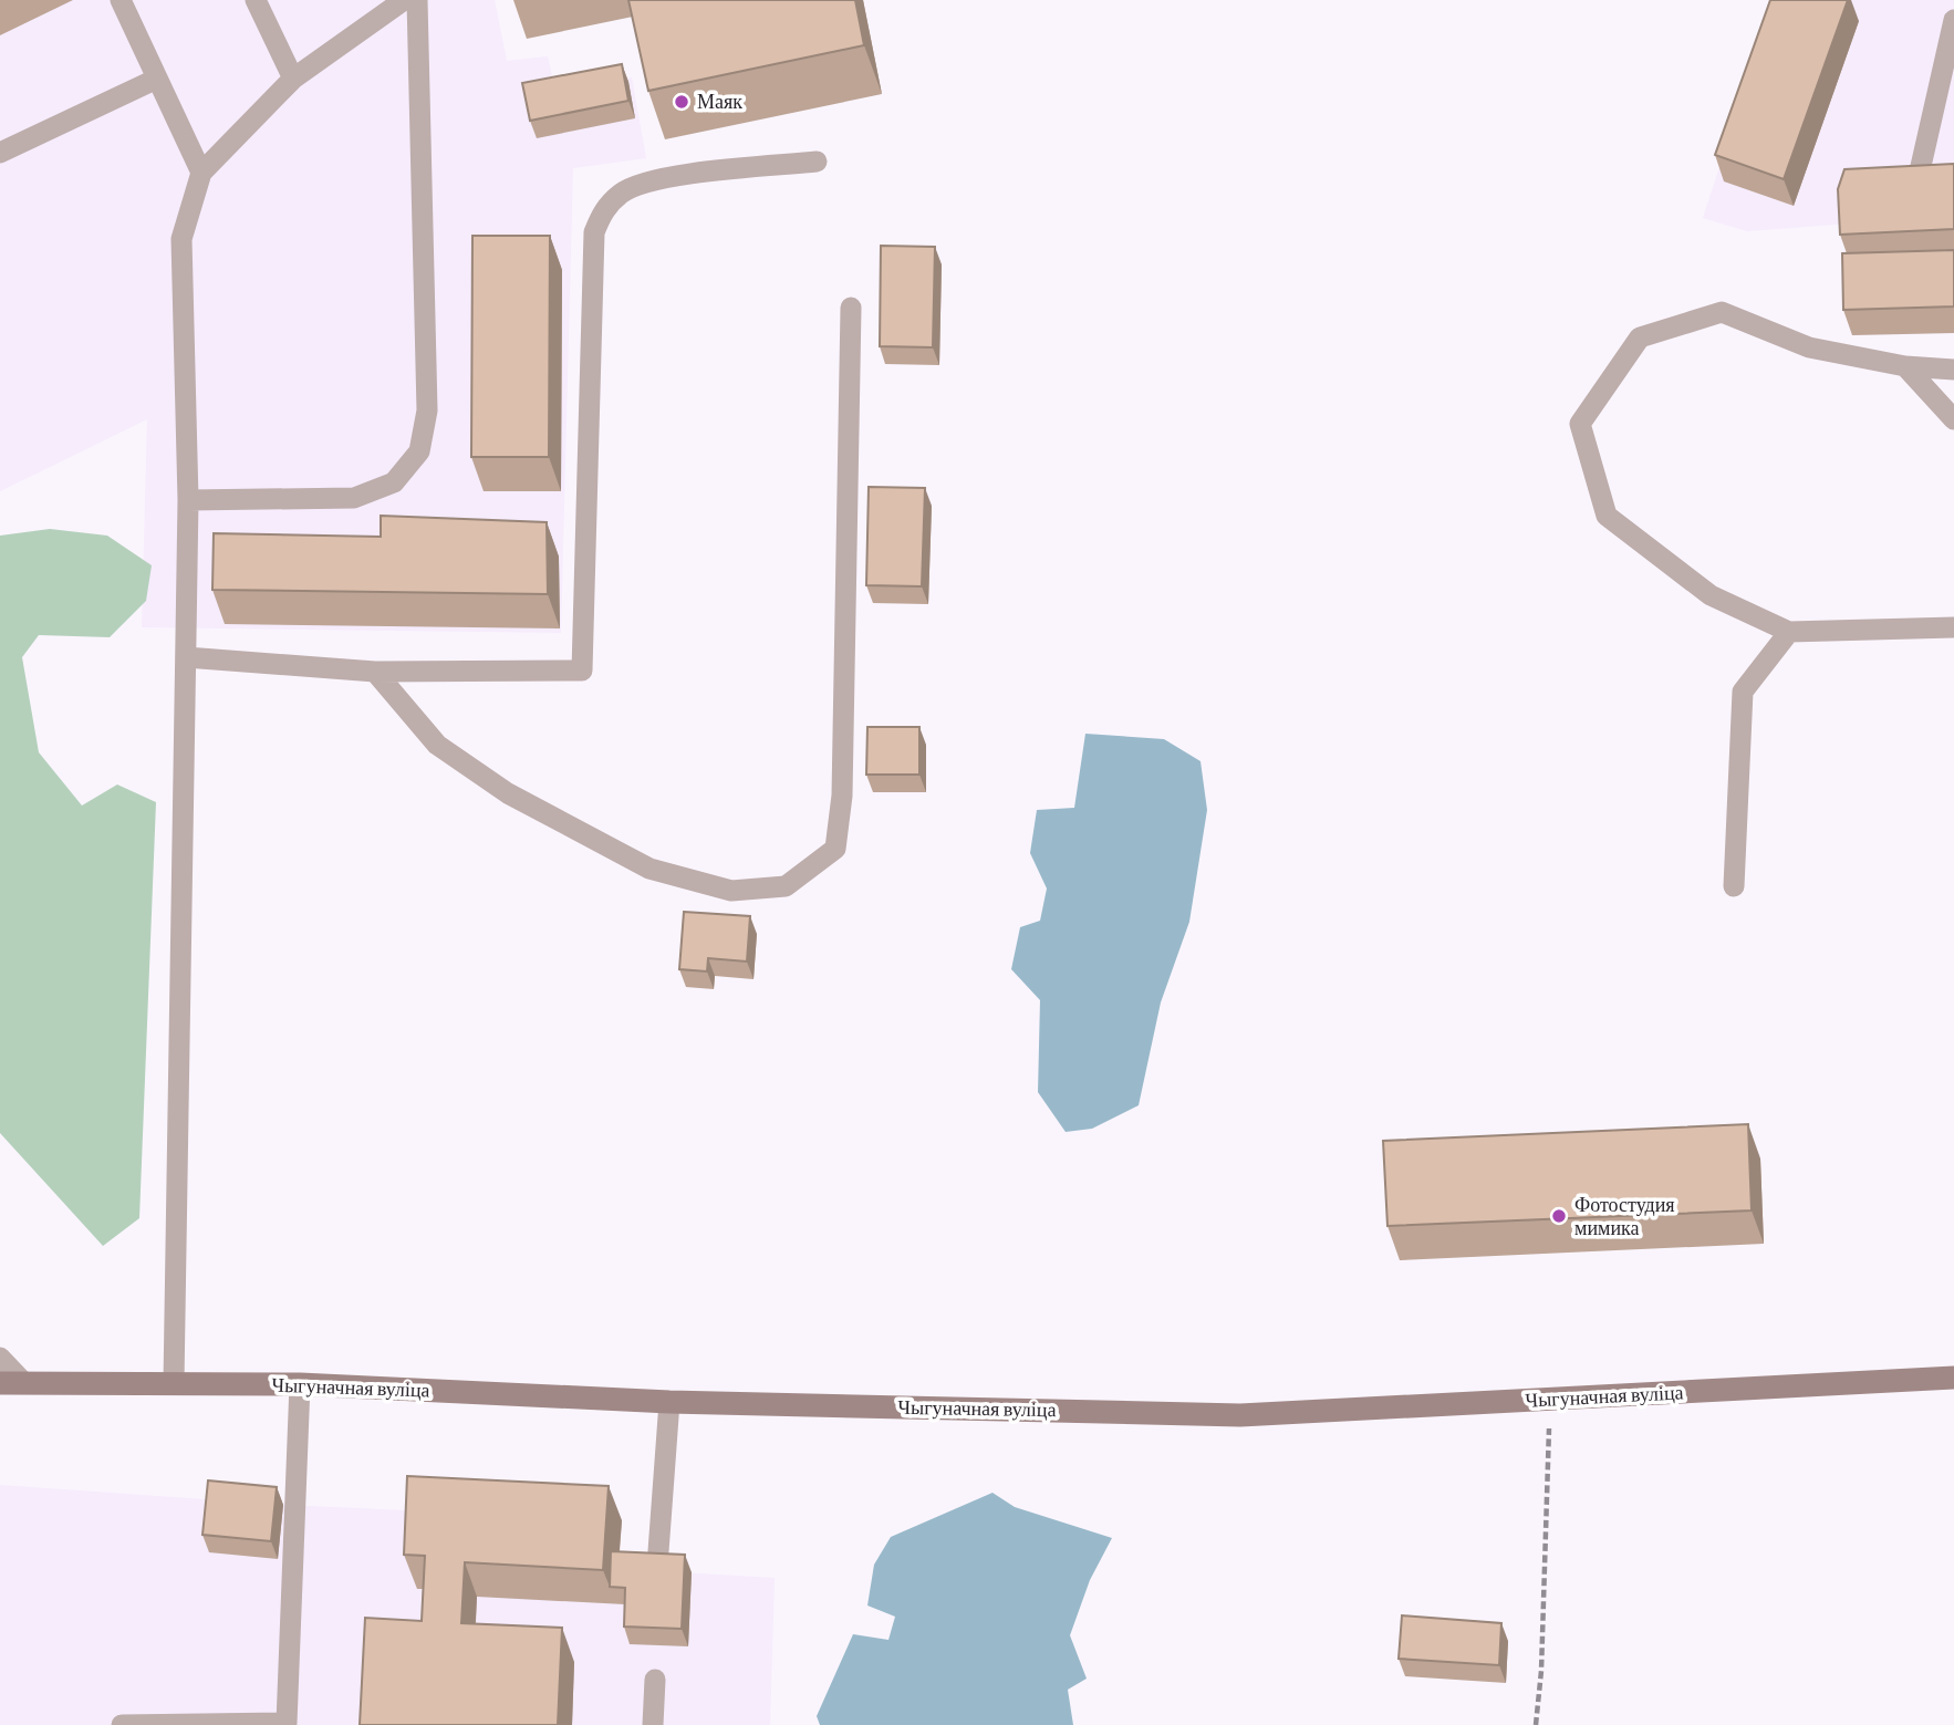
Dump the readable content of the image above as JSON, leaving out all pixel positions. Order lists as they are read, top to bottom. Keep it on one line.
{"streets":{"street":["Чыгуначная вуліца"]},"places":["Маяк","Фотостудия мимика"]}
